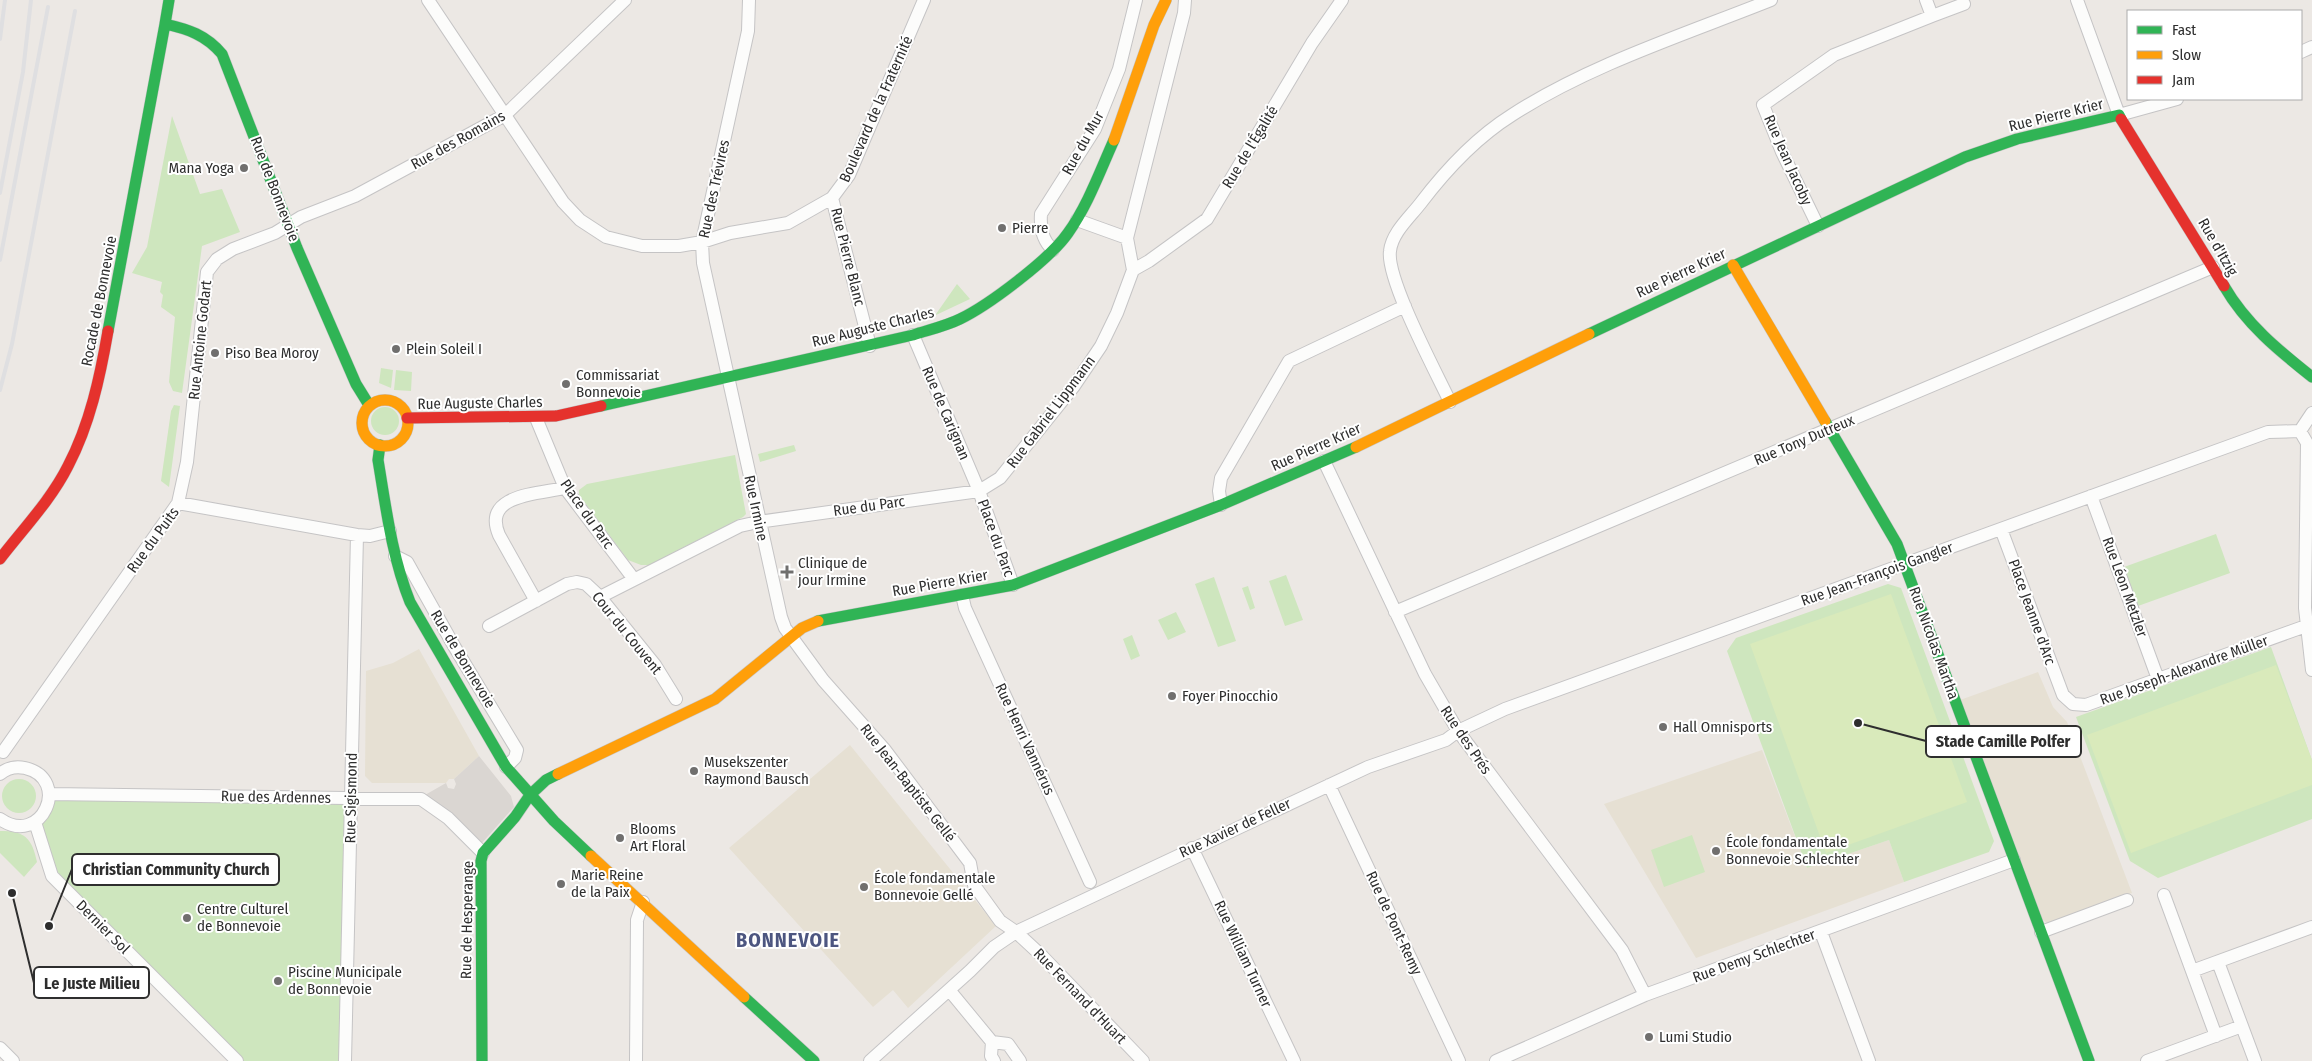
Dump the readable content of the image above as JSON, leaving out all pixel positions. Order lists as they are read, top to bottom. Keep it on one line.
{"streets":{"main road":["Rue Pierre Krier","Rue de Bonnevoie","Rue d'Itzig","Rocade de Bonnevoie","Rue Auguste Charles","Rue Nicolas Martha","Rue de Hesperange"],"street":["Boulevard de la Fraternité","Rue des Romains","Rue du Mur","Rue de l'Égalité","Rue Jean Jacoby","Rue des Trévires","Rue Pierre Blanc","Rue Antoine Godart","Rue Gabriel Lippmann","Rue de Carignan","Rue Tony Dutreux","Rue du Parc","Rue Irmine","Place du Parc","Rue du Puits","Rue Jean-François Gangler","Rue Léon Metzler","Place Jeanne d'Arc","Cour du Couvent","Rue Joseph-Alexandre Müller","Rue Henri Vannérus","Rue des Prés","Rue Jean-Baptiste Gellé","Rue des Ardennes","Rue Sigismond","Rue Xavier de Feller","Rue de Pont-Remy","Dernier Sol","Rue William Turner","Rue Demy Schlechter","Rue Fernand d'Huart"]},"crossings":[["Boulevard de la Fraternité","Rue des Romains"],["Boulevard de la Fraternité","Rue des Trévires"],["Boulevard de la Fraternité","Rue Pierre Blanc"],["Rue Pierre Krier","Rue Jean Jacoby"],["Rue Pierre Krier","Rue de Bonnevoie"],["Rue Pierre Krier","Rue d'Itzig"],["Rue Pierre Krier","Rue Irmine"],["Rue Pierre Krier","Place du Parc"],["Rue Pierre Krier","Rue Nicolas Martha"],["Rue Pierre Krier","Rue Henri Vannérus"],["Rue Pierre Krier","Rue des Prés"],["Rue Pierre Krier","Rue Jean-Baptiste Gellé"],["Rue Pierre Krier","Rue de Hesperange"],["Rue des Romains","Rue de Bonnevoie"],["Rue des Romains","Rue Antoine Godart"],["Rue du Mur","Rue Auguste Charles"],["Rue de l'Égalité","Rue Gabriel Lippmann"],["Rue de Bonnevoie","Rocade de Bonnevoie"],["Rue de Bonnevoie","Rue Auguste Charles"],["Rue de Bonnevoie","Rue Antoine Godart"],["Rue de Bonnevoie","Rue du Puits"],["Rue de Bonnevoie","Rue de Hesperange"],["Rue des Trévires","Rue Auguste Charles"],["Rue des Trévires","Rue Irmine"],["Rue d'Itzig","Rue Tony Dutreux"],["Rue Pierre Blanc","Rue Auguste Charles"],["Rue Auguste Charles","Rue de Carignan"],["Rue Auguste Charles","Rue Irmine"],["Rue Auguste Charles","Place du Parc"],["Rue Antoine Godart","Rue du Puits"],["Rue Gabriel Lippmann","Rue de Carignan"],["Rue Gabriel Lippmann","Rue du Parc"],["Rue Gabriel Lippmann","Place du Parc"],["Rue de Carignan","Rue du Parc"],["Rue de Carignan","Place du Parc"],["Rue Tony Dutreux","Rue Nicolas Martha"],["Rue Tony Dutreux","Rue des Prés"],["Rue du Parc","Rue Irmine"],["Rue du Parc","Place du Parc"],["Rue Irmine","Rue Jean-Baptiste Gellé"],["Rue du Puits","Rue Sigismond"],["Rue Jean-François Gangler","Rue Léon Metzler"],["Rue Jean-François Gangler","Place Jeanne d'Arc"],["Rue Jean-François Gangler","Rue Nicolas Martha"],["Rue Jean-François Gangler","Rue des Prés"],["Rue Jean-François Gangler","Rue Xavier de Feller"],["Rue Léon Metzler","Rue Joseph-Alexandre Müller"],["Place Jeanne d'Arc","Rue Joseph-Alexandre Müller"],["Rue Nicolas Martha","Rue Demy Schlechter"],["Rue des Prés","Rue Xavier de Feller"],["Rue des Prés","Rue Demy Schlechter"],["Rue Jean-Baptiste Gellé","Rue Xavier de Feller"],["Rue Jean-Baptiste Gellé","Rue Fernand d'Huart"],["Rue des Ardennes","Rue Sigismond"],["Rue des Ardennes","Rue de Hesperange"],["Rue Xavier de Feller","Rue de Pont-Remy"],["Rue Xavier de Feller","Rue William Turner"],["Rue Xavier de Feller","Rue Fernand d'Huart"]],"districts":["BONNEVOIE"],"places":{"other":["Mana Yoga","Pierre","Plein Soleil I","Piso Bea Moroy","Commissariat Bonnevoie","Foyer Pinocchio","Stade Camille Polfer","Hall Omnisports","Musekszenter Raymond Bausch","Blooms Art Floral","École fondamentale Bonnevoie Schlechter","Marie Reine de la Paix","École fondamentale Bonnevoie Gellé","Le Juste Milieu","Centre Culturel de Bonnevoie","Christian Community Church","Piscine Municipale de Bonnevoie","Lumi Studio"],"health":["Clinique de jour Irmine"]},"legend":["Fast","Slow","Jam"]}
